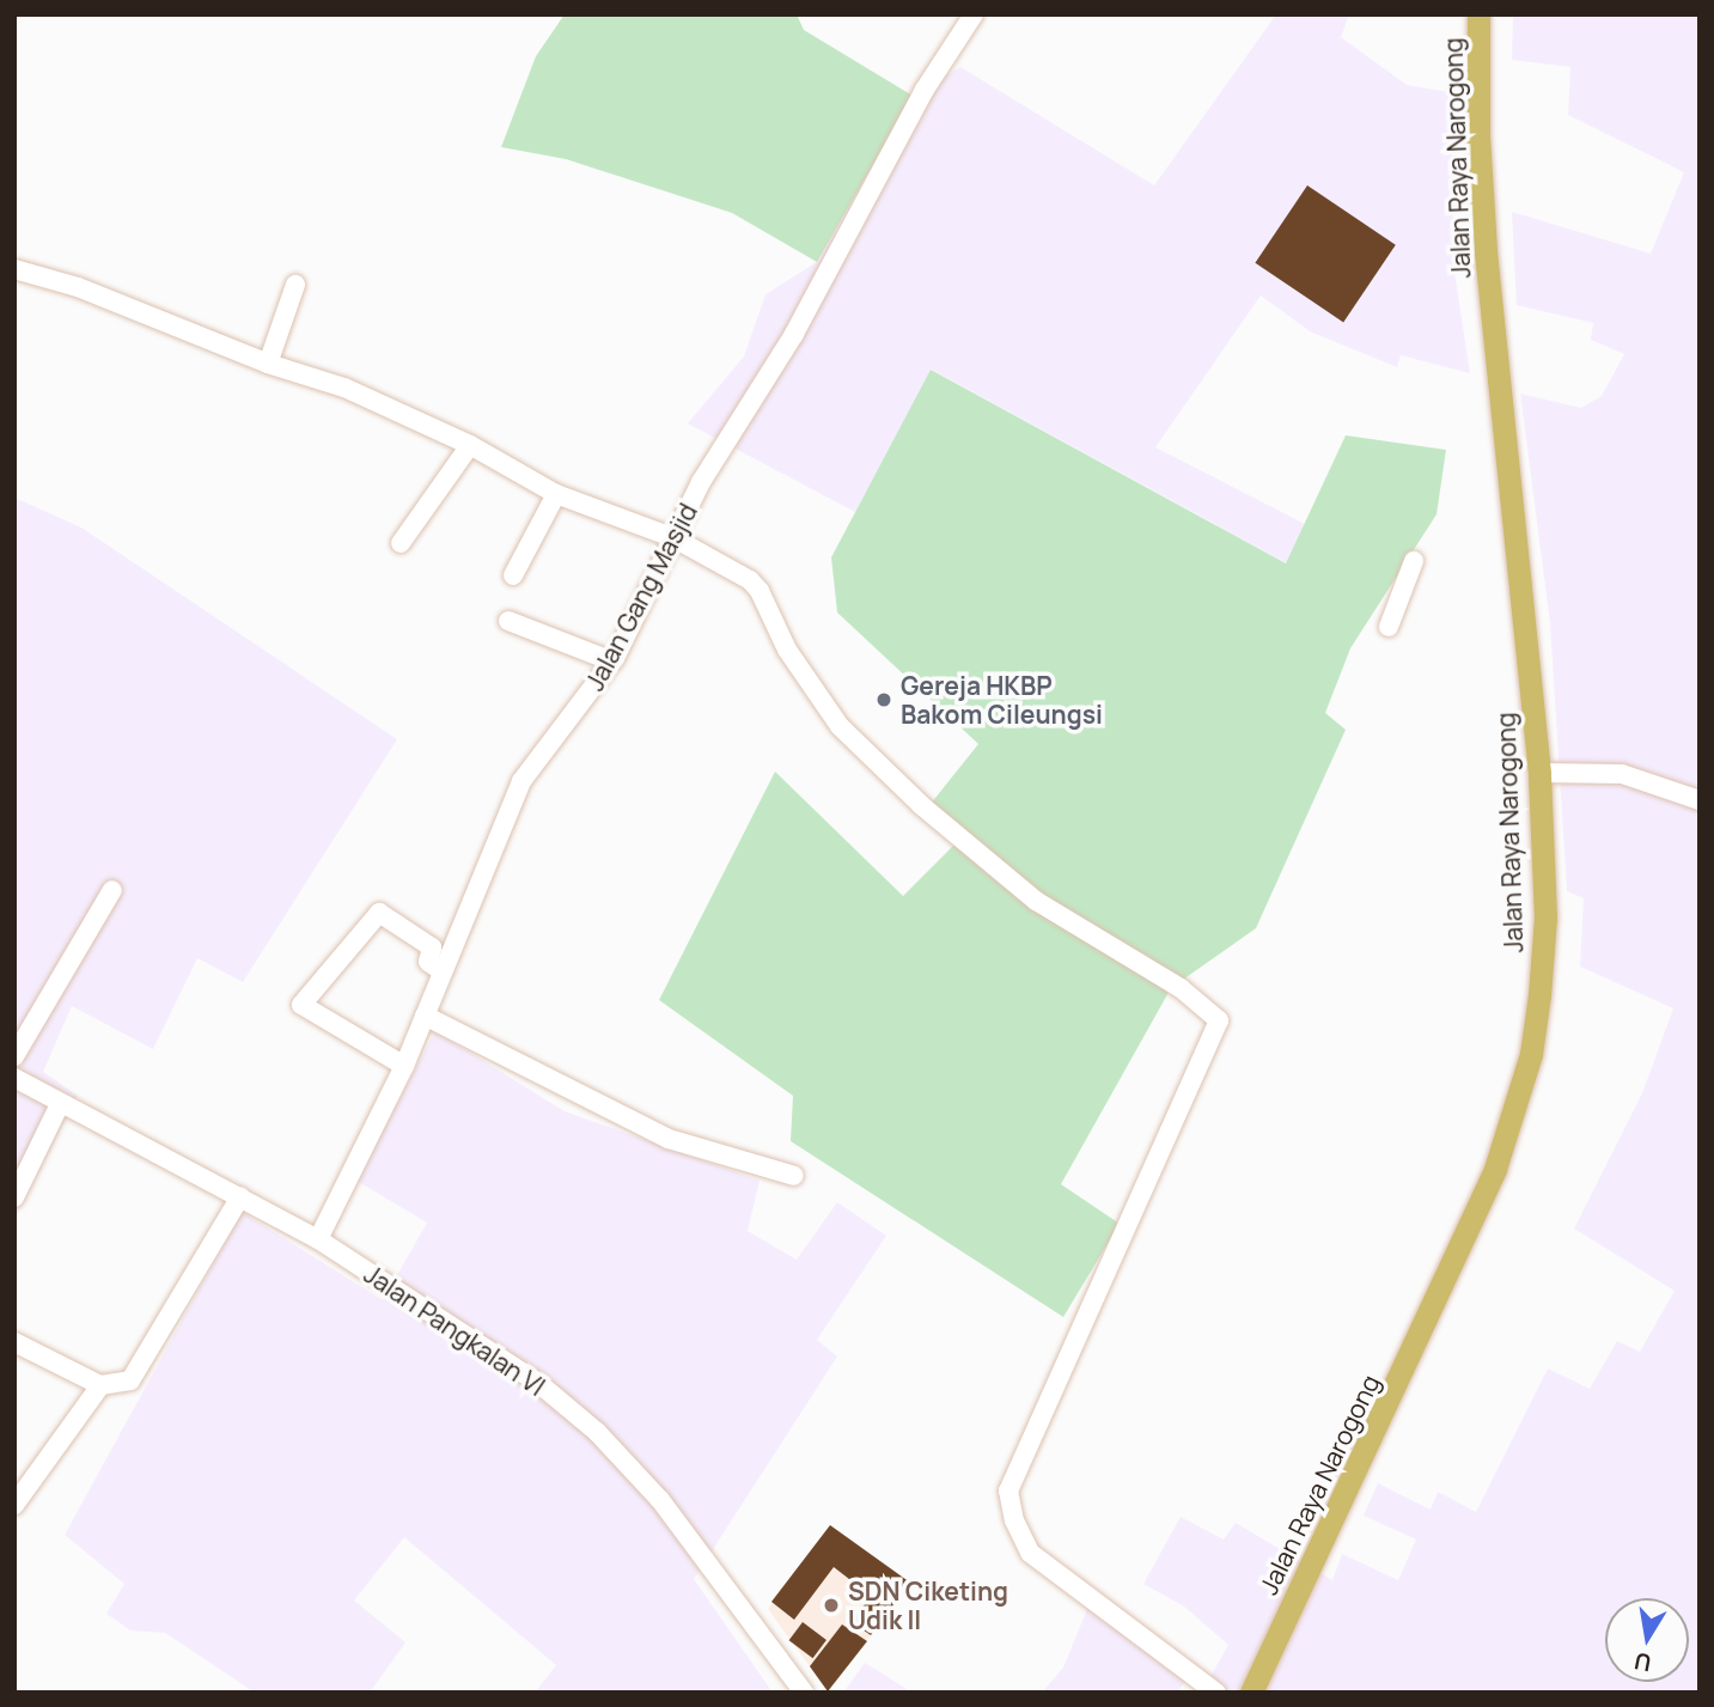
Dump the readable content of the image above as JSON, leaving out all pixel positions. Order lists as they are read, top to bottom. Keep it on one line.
{"streets":{"main road":["Jalan Raya Narogong"],"street":["Jalan Gang Masjid","Jalan Pangkalan VI"]},"crossings":[["Jalan Gang Masjid","Jalan Pangkalan VI"]],"places":["Gereja HKBP Bakom Cileungsi","SDN Ciketing Udik II"],"north":"bottom"}
